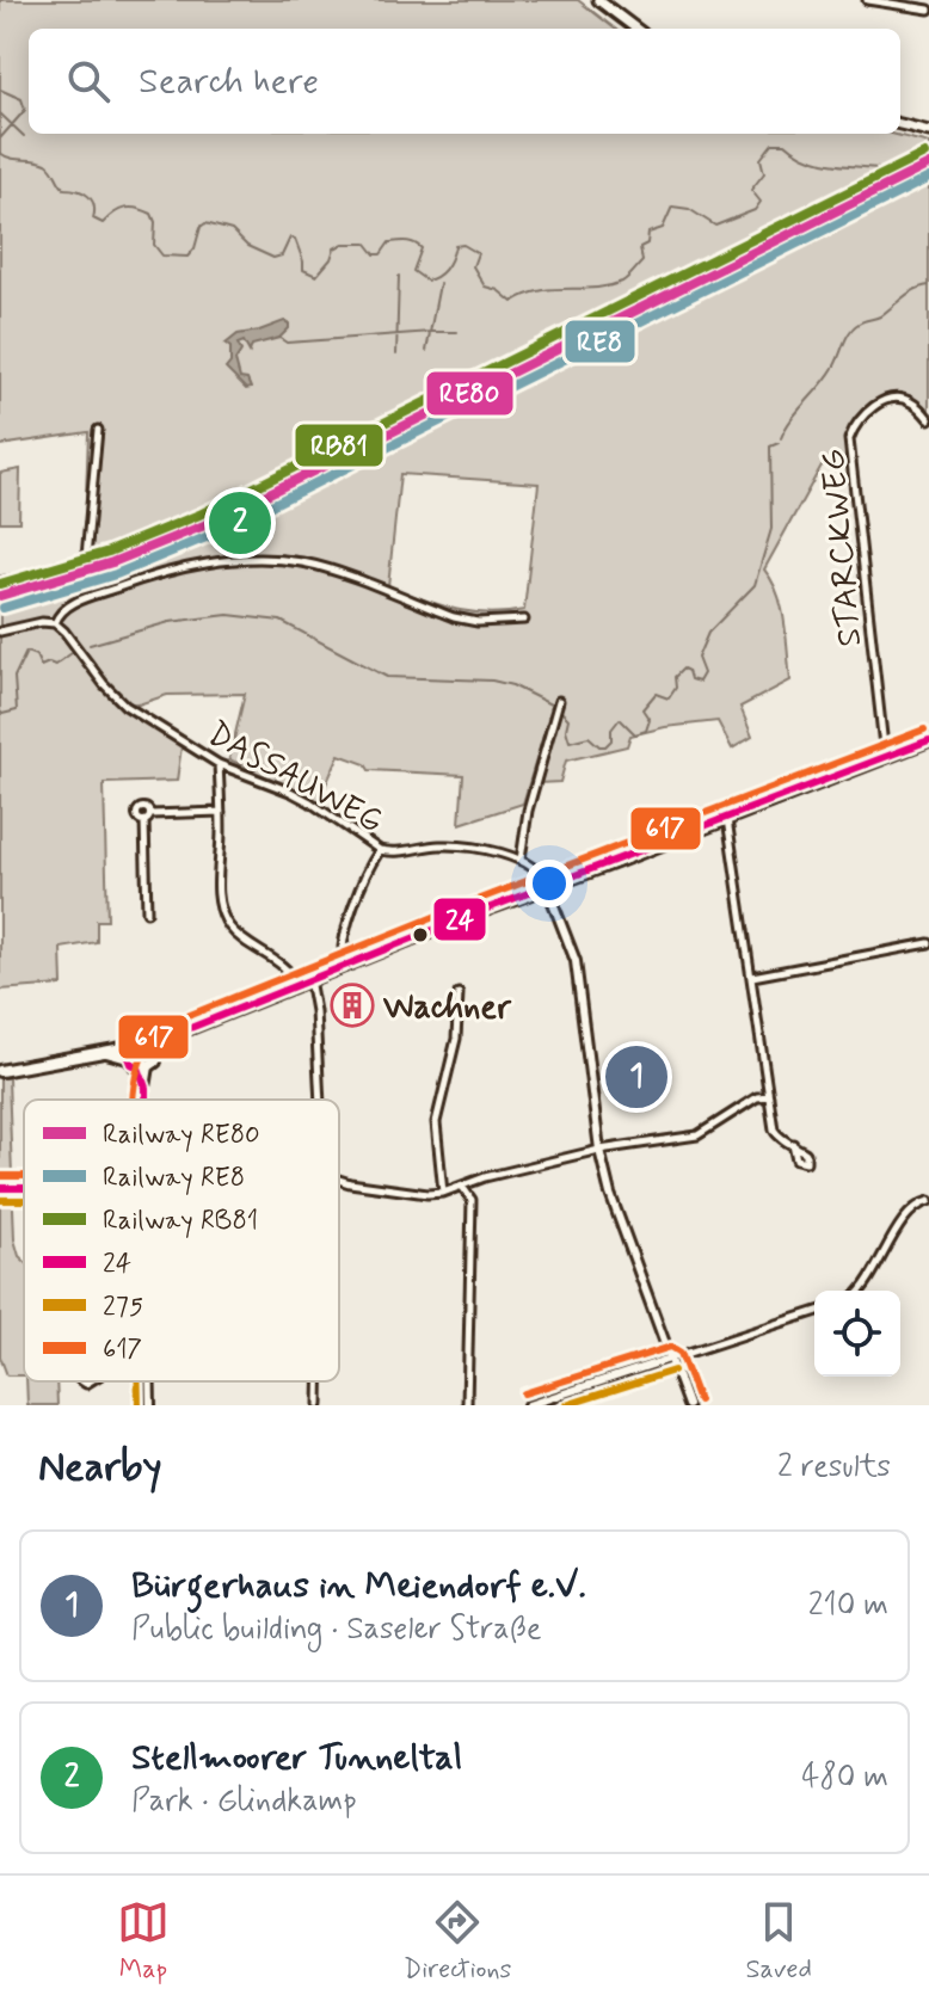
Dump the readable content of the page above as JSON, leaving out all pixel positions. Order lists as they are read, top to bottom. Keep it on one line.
{"streets":{"street":["STARCKWEG","DASSAUWEG"]},"places":{"building":["Wachner"]},"lines":["rail line RB81","rail line RE80","rail line RE8","transit line 617","transit line 24","transit line 275"],"legend":["Railway RE80","Railway RE8","Railway RB81","24","275","617"],"page":{"search":"Search here","pins":["2","1"],"heading":["Nearby","2 results"],"list":[{"mark":"1","name":"Bürgerhaus in Meiendorf e.V.","note":"Public building · Saseler Straße","value":"210 m"},{"mark":"2","name":"Stellmoorer Tunneltal","note":"Park · Glindkamp","value":"480 m"}],"nav":["Map","Directions","Saved"]}}
